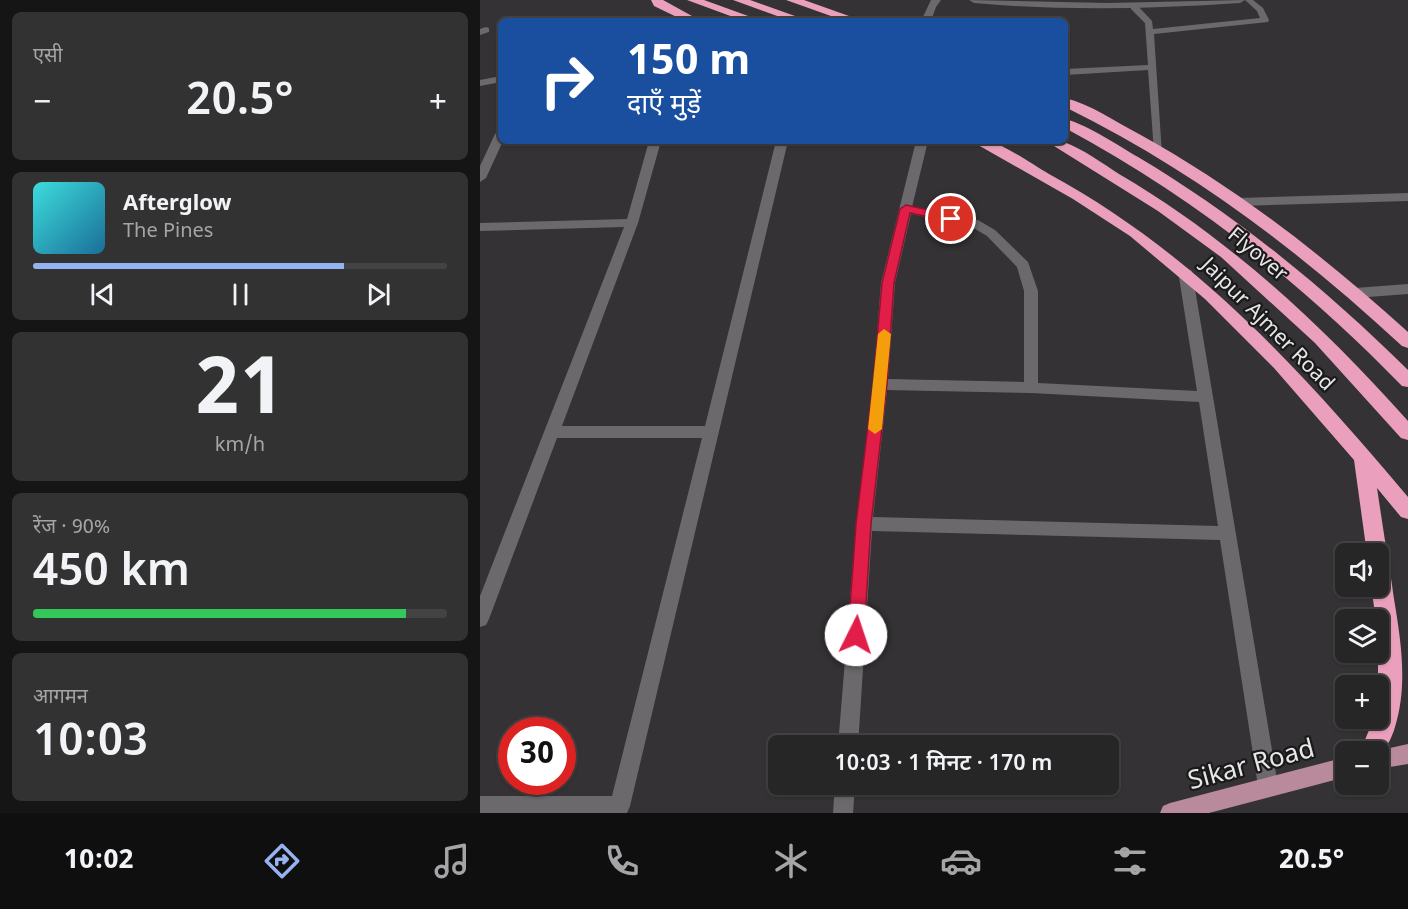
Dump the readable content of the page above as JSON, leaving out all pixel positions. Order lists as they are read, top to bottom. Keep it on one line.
{"streets":{"highway":["Flyover","Jaipur Ajmer Road"],"main road":["Sikar Road"]},"page":{"tile":["एसी",["21","km/h"],["रेंज · 90%","450 km"],["आगमन","10:03"]],"turn":["150 m","दाएँ मुड़ें"],"heat":["−","20.5°","+"],"song":["Afterglow","The Pines"],"map_buttons":["+","−"],"limit":"30","trip":"10:03 · 1 मिनट · 170 m","tabs":["10:02","20.5°"]}}
